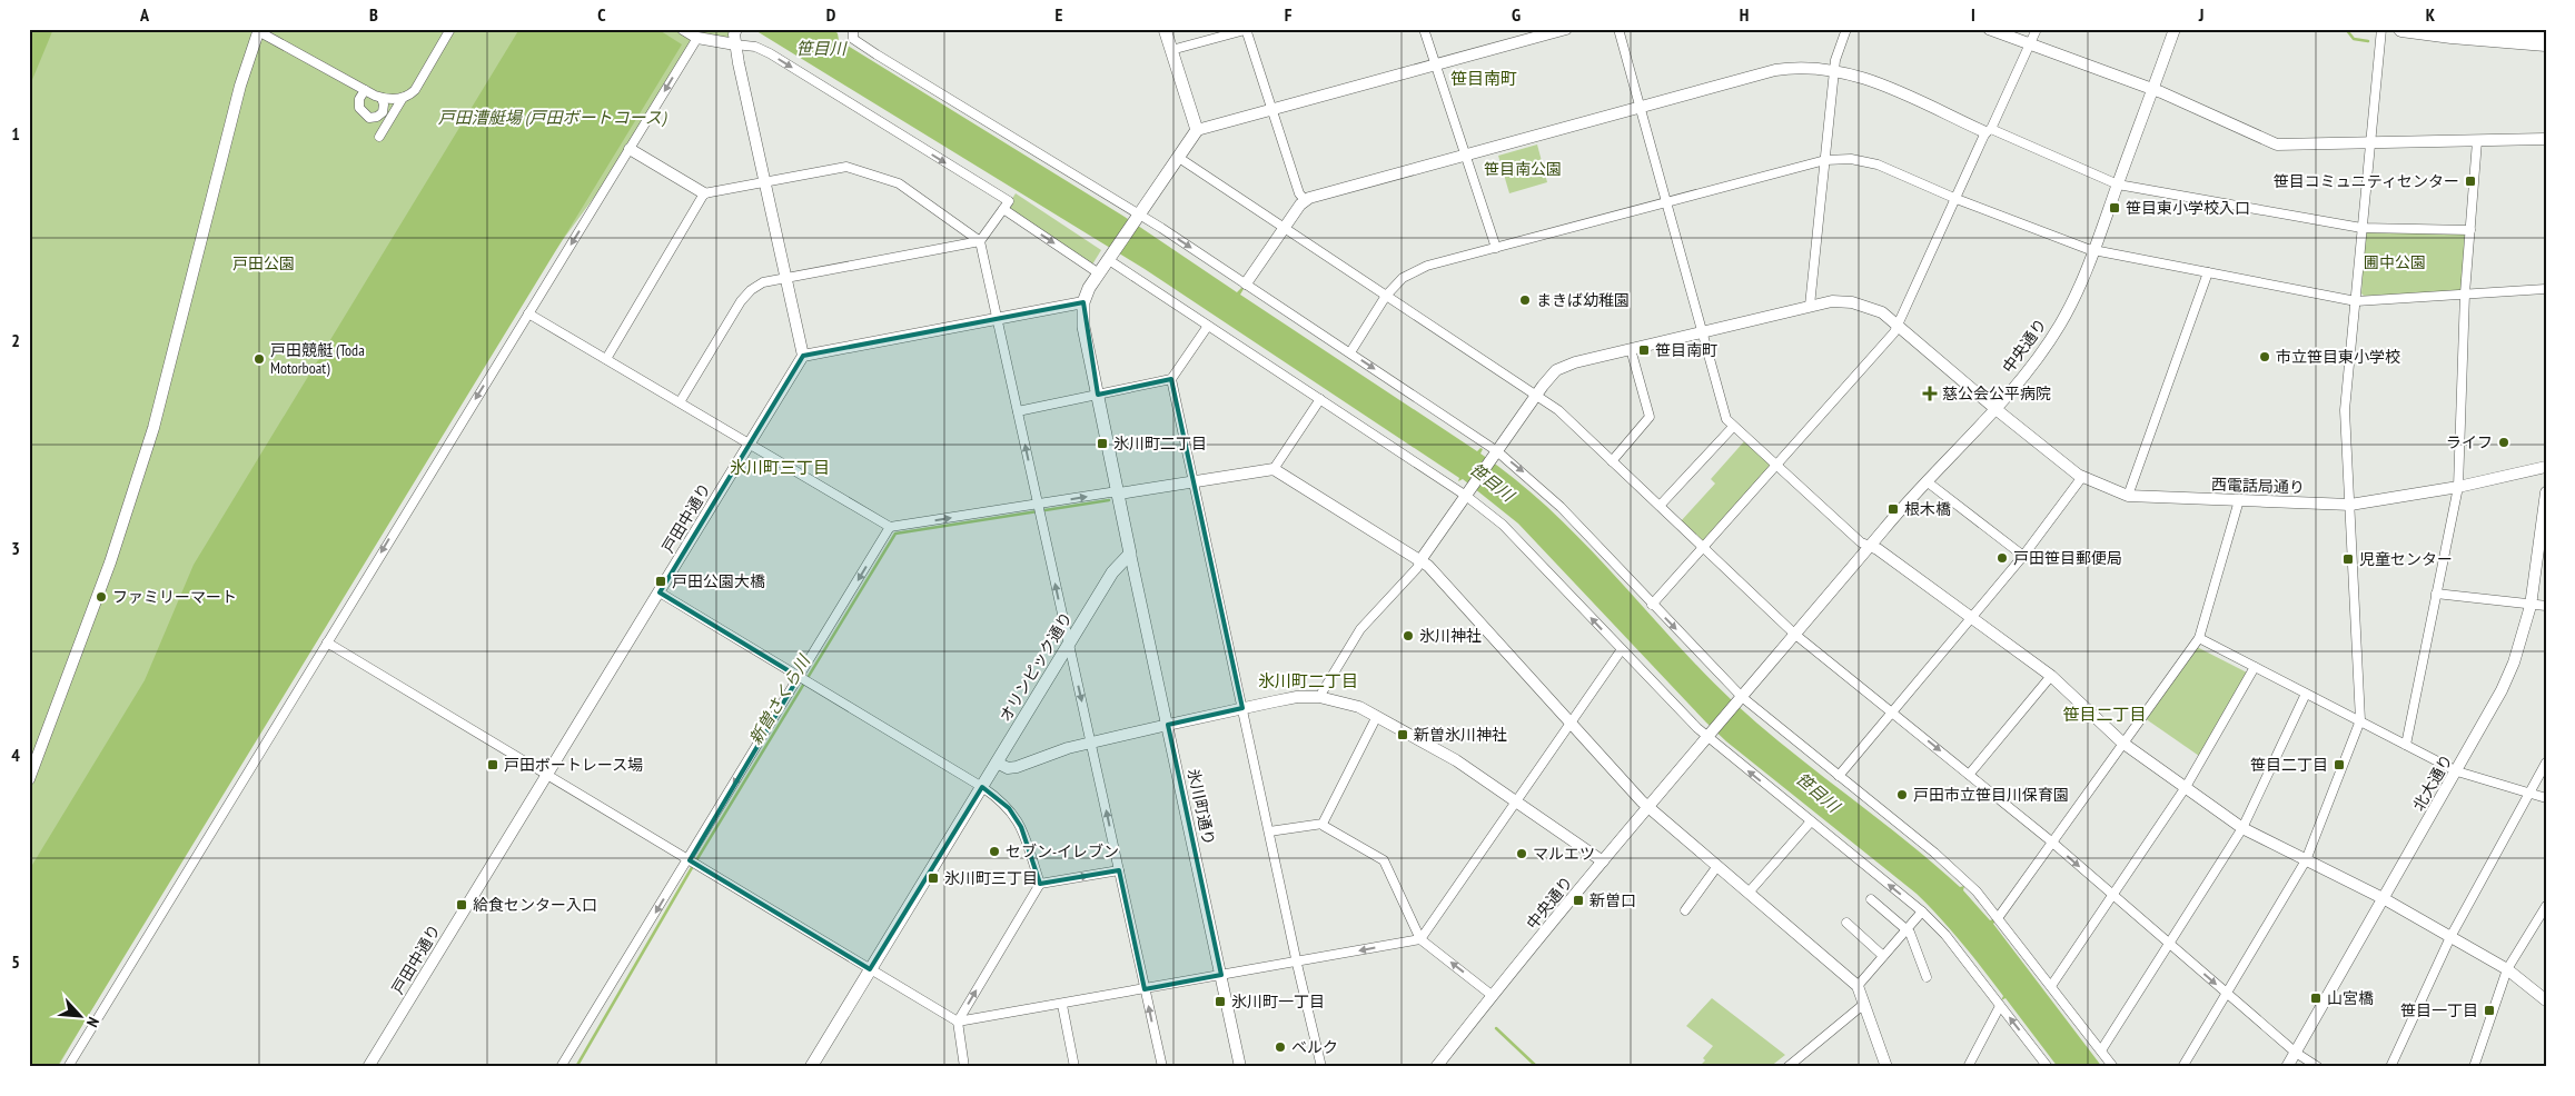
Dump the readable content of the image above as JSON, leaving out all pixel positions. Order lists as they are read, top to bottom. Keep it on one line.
{"streets":{"main road":["オリンピック通り"],"street":["中央通り","西電話局通り","戸田中通り","北大通り","氷川町通り"]},"crossings":[["中央通り","西電話局通り"],["オリンピック通り","氷川町通り"]],"districts":["笹目南町","氷川町三丁目","氷川町二丁目","笹目二丁目"],"water":["笹目川","戸田漕艇場 (戸田ボートコース)","新曽さくら川"],"parks":["笹目南公園","圃中公園","戸田公園"],"places":{"transit":["笹目コミュニティセンター","笹目東小学校入口","笹目南町","氷川町二丁目","根木橋","児童センター","戸田公園大橋","新曽氷川神社","戸田ボートレース場","笹目二丁目","氷川町三丁目","新曽口","給食センター入口","山宮橋","氷川町一丁目","笹目一丁目"],"other":["まきば幼稚園","市立笹目東小学校","戸田競艇 (Toda Motorboat)","ライフ","戸田笹目郵便局","ファミリーマート","氷川神社","戸田市立笹目川保育園","セブン-イレブン","マルエツ","ベルク"],"health":["慈公会公平病院"]},"north":"bottom right","grid":{"columns":["A","B","C","D","E","F","G","H","I","J","K"],"rows":["1","2","3","4","5"]}}
